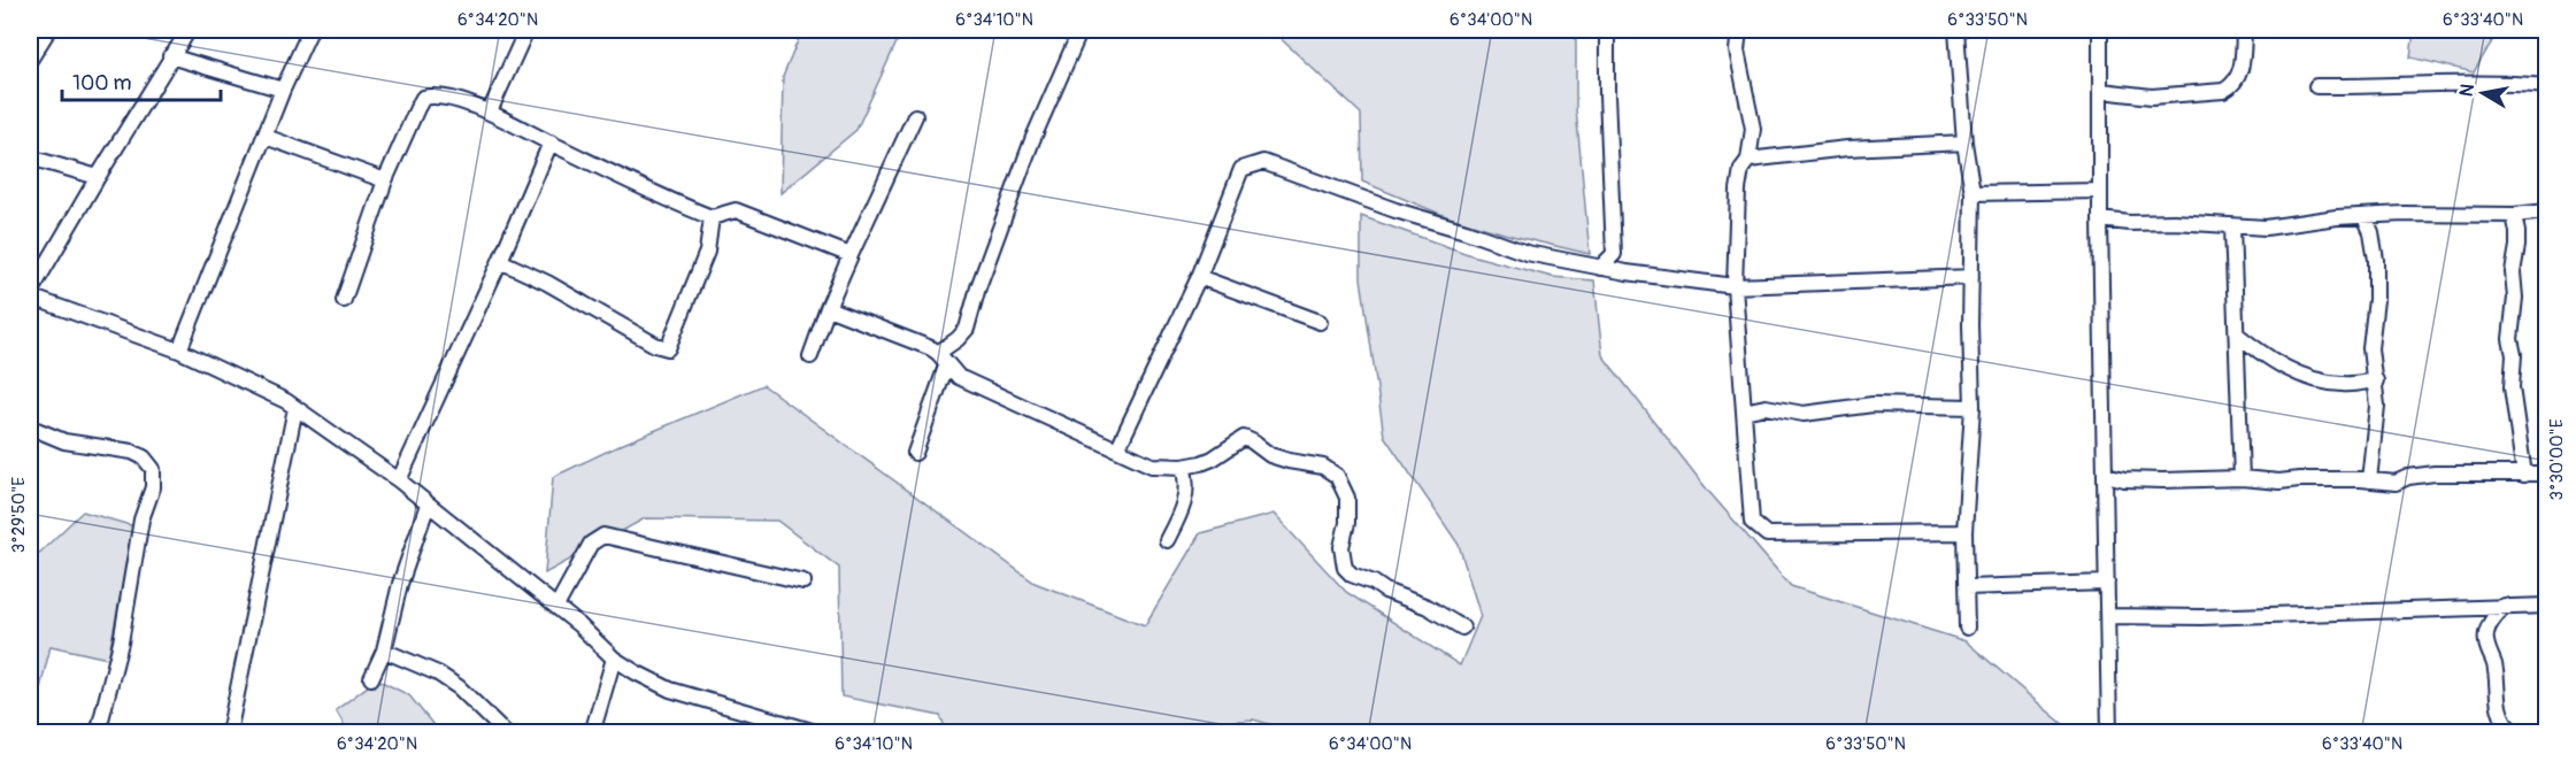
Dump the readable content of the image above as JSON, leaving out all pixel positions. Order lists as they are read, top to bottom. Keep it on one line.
{"scale_bar":"100 m","north":"left","coordinates":["6°34'20\"N","6°34'10\"N","6°34'00\"N","6°33'50\"N","6°33'40\"N","3°30'00\"E","3°29'50\"E"]}
